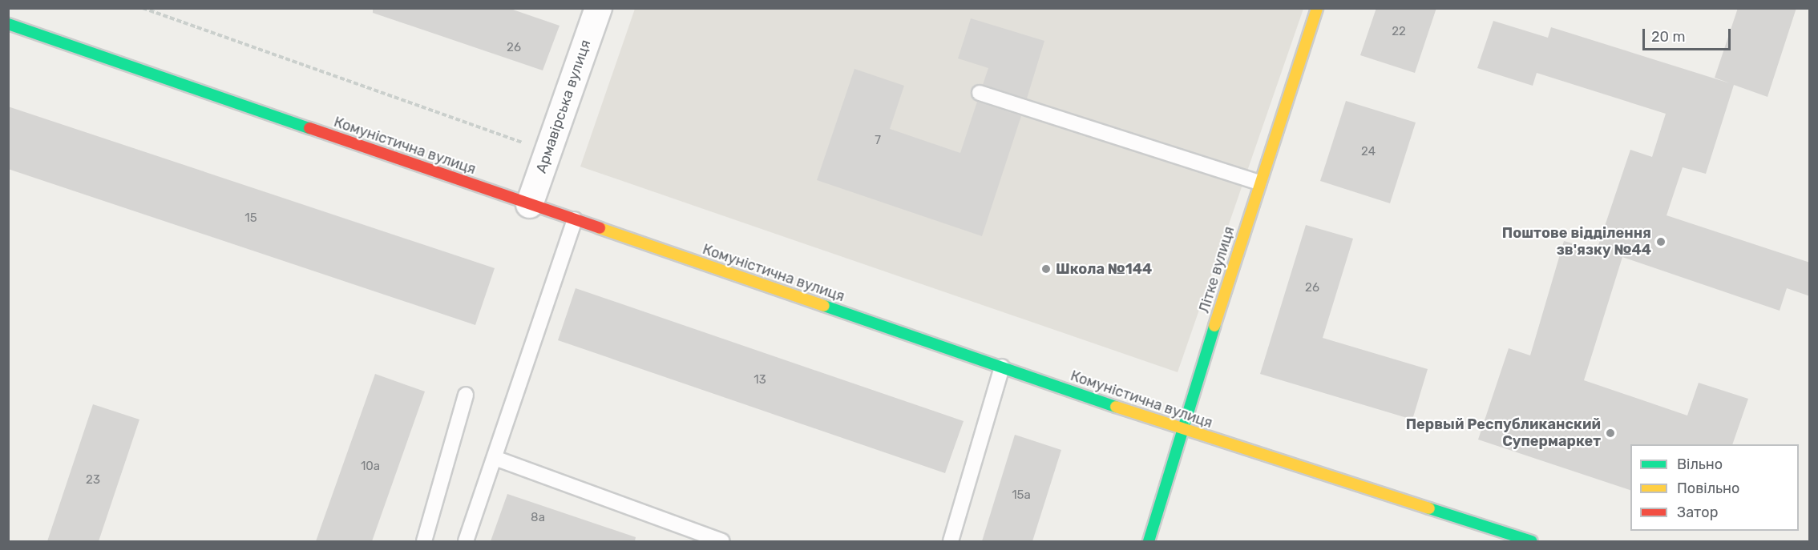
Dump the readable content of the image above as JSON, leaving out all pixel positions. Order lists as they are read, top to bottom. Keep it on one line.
{"streets":{"street":["Армавірська вулиця","Комуністична вулиця","Літке вулиця"]},"crossings":[["Армавірська вулиця","Комуністична вулиця"],["Комуністична вулиця","Літке вулиця"]],"places":["Поштове відділення зв'язку №44","Школа №144","Первый Республиканский Супермаркет"],"house_numbers":["22","26","7","24","15","26","13","10а","23","15а","8а"],"legend":["Вільно","Повільно","Затор"],"scale_bar":"20 m"}
